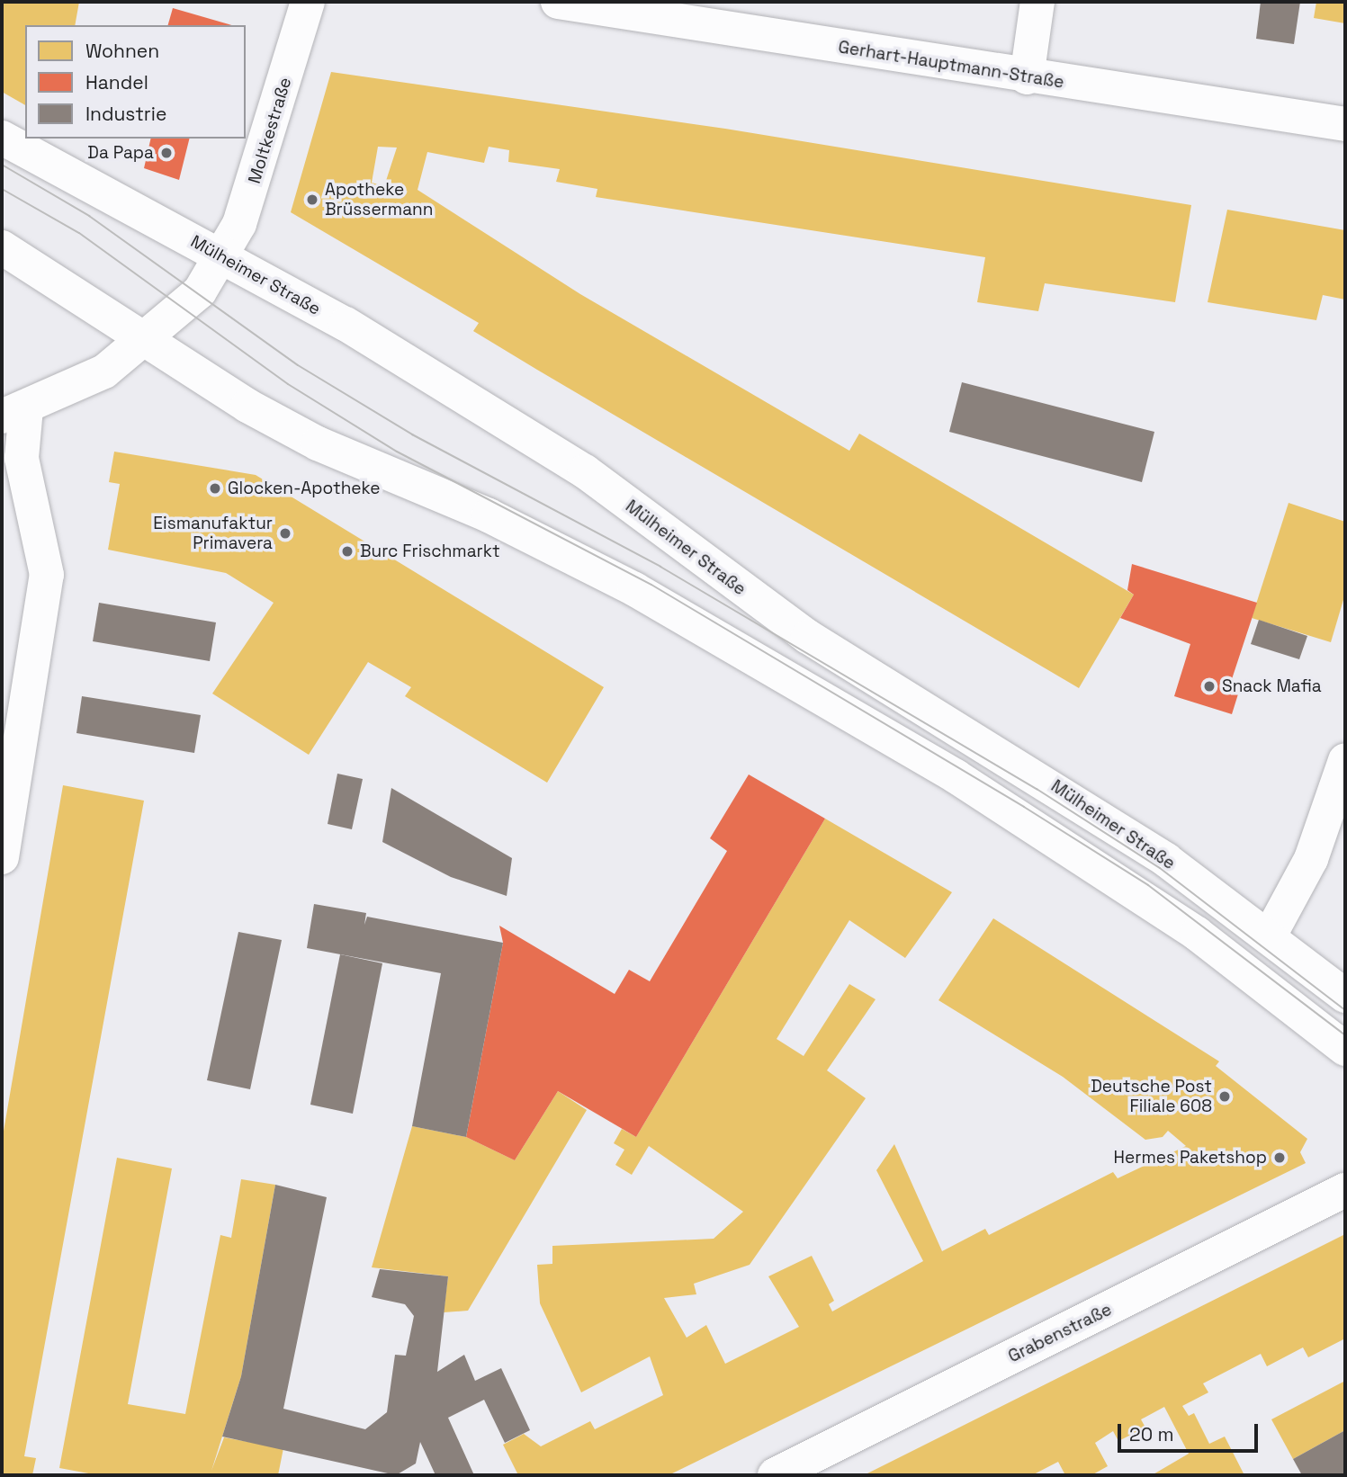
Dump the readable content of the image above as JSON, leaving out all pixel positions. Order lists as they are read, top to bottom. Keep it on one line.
{"streets":{"main road":["Gerhart-Hauptmann-Straße","Moltkestraße","Mülheimer Straße","Grabenstraße"]},"crossings":[["Moltkestraße","Mülheimer Straße"]],"places":["Da Papa","Apotheke Brüssermann","Glocken-Apotheke","Eismanufaktur Primavera","Burc Frischmarkt","Snack Mafia","Deutsche Post Filiale 608","Hermes Paketshop"],"legend":["Wohnen","Handel","Industrie"],"scale_bar":"20 m"}
